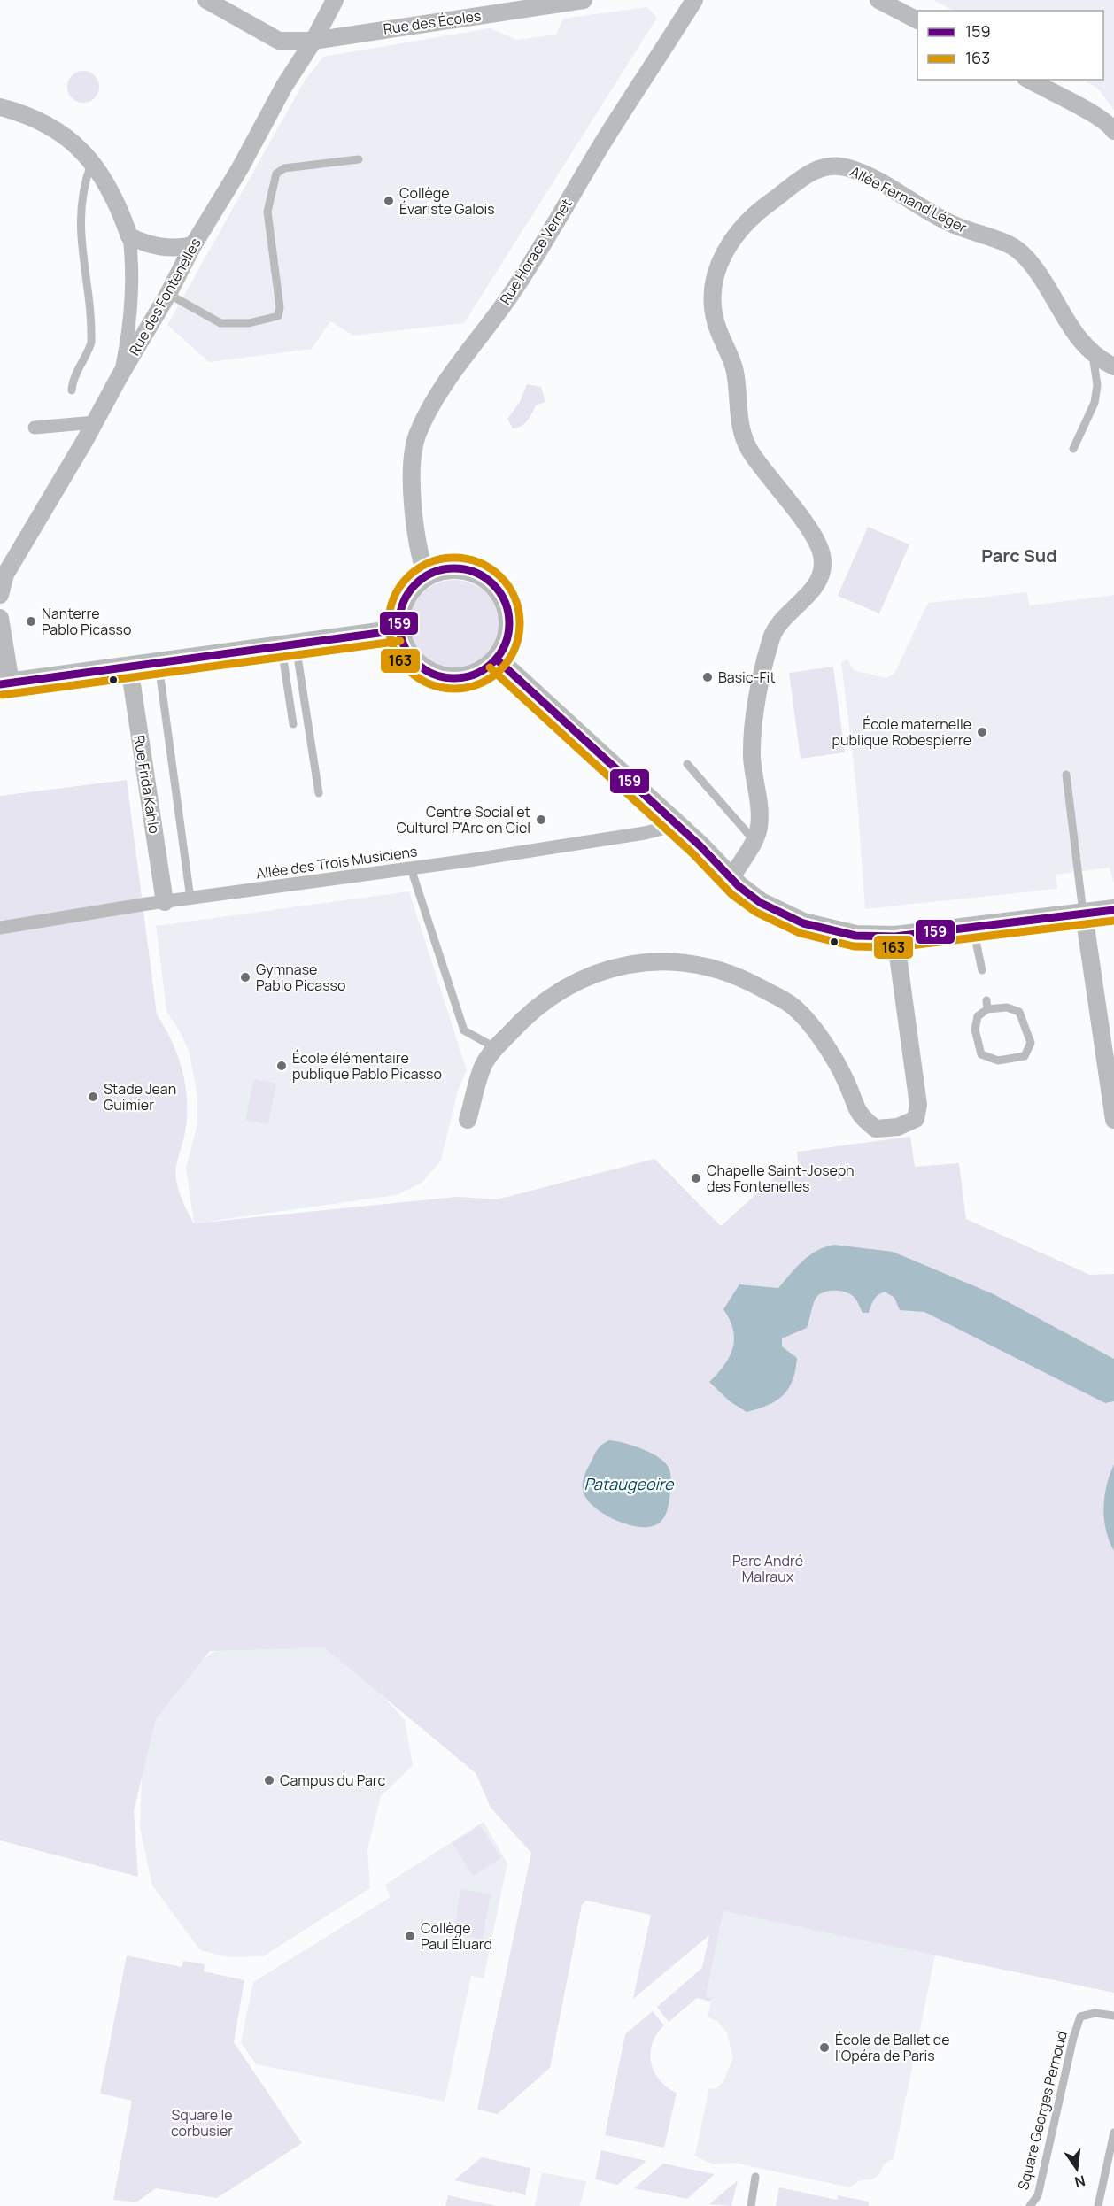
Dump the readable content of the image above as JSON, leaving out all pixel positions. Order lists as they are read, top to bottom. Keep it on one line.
{"streets":{"street":["Rue des Écoles","Allée Fernand Léger","Rue Horace Vernet","Rue des Fontenelles","Rue Frida Kahlo","Allée des Trois Musiciens"],"lane":["Square Georges Pernoud"]},"crossings":[["Rue des Écoles","Rue des Fontenelles"],["Rue Frida Kahlo","Allée des Trois Musiciens"]],"districts":["Parc Sud"],"water":["Pataugeoire"],"parks":["Parc André Malraux","Square le corbusier"],"places":["Collège Évariste Galois","Nanterre Pablo Picasso","Basic-Fit","École maternelle publique Robespierre","Centre Social et Culturel P'Arc en Ciel","Gymnase Pablo Picasso","École élémentaire publique Pablo Picasso","Stade Jean Guimier","Chapelle Saint-Joseph des Fontenelles","Campus du Parc","Collège Paul Éluard","École de Ballet de l'Opéra de Paris"],"lines":["transit line 163","transit line 159"],"legend":["159","163"],"north":"bottom"}
